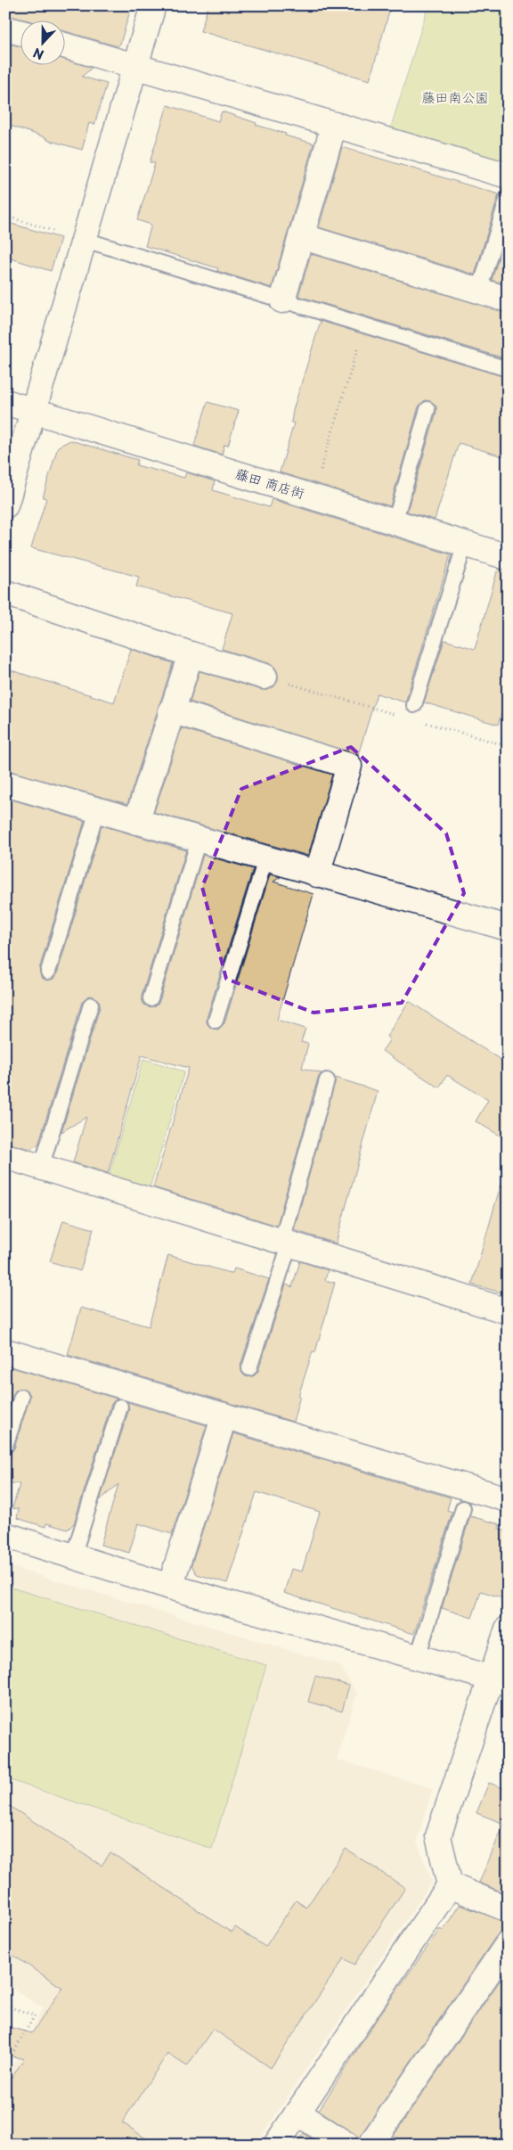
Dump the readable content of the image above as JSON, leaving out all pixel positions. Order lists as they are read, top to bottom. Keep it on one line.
{"streets":{"street":["藤田 商店街"]},"parks":["藤田南公園"],"north":"bottom"}
